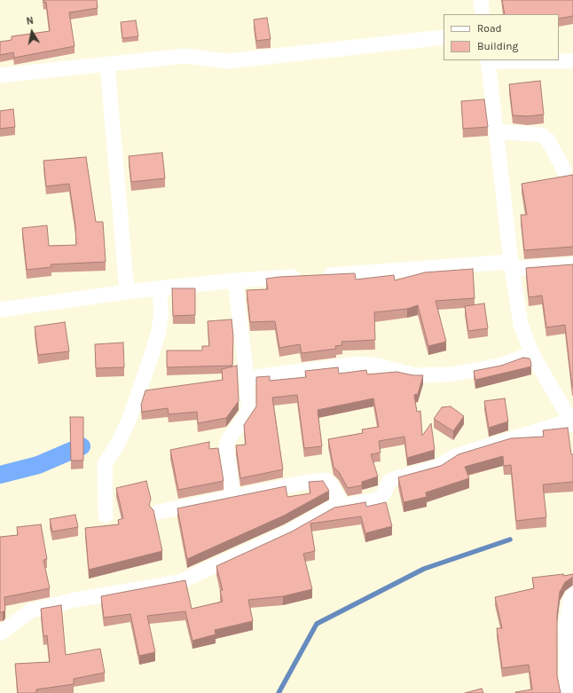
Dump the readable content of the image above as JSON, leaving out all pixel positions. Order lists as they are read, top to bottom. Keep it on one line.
{"legend":["Road","Building"],"north":"top"}
